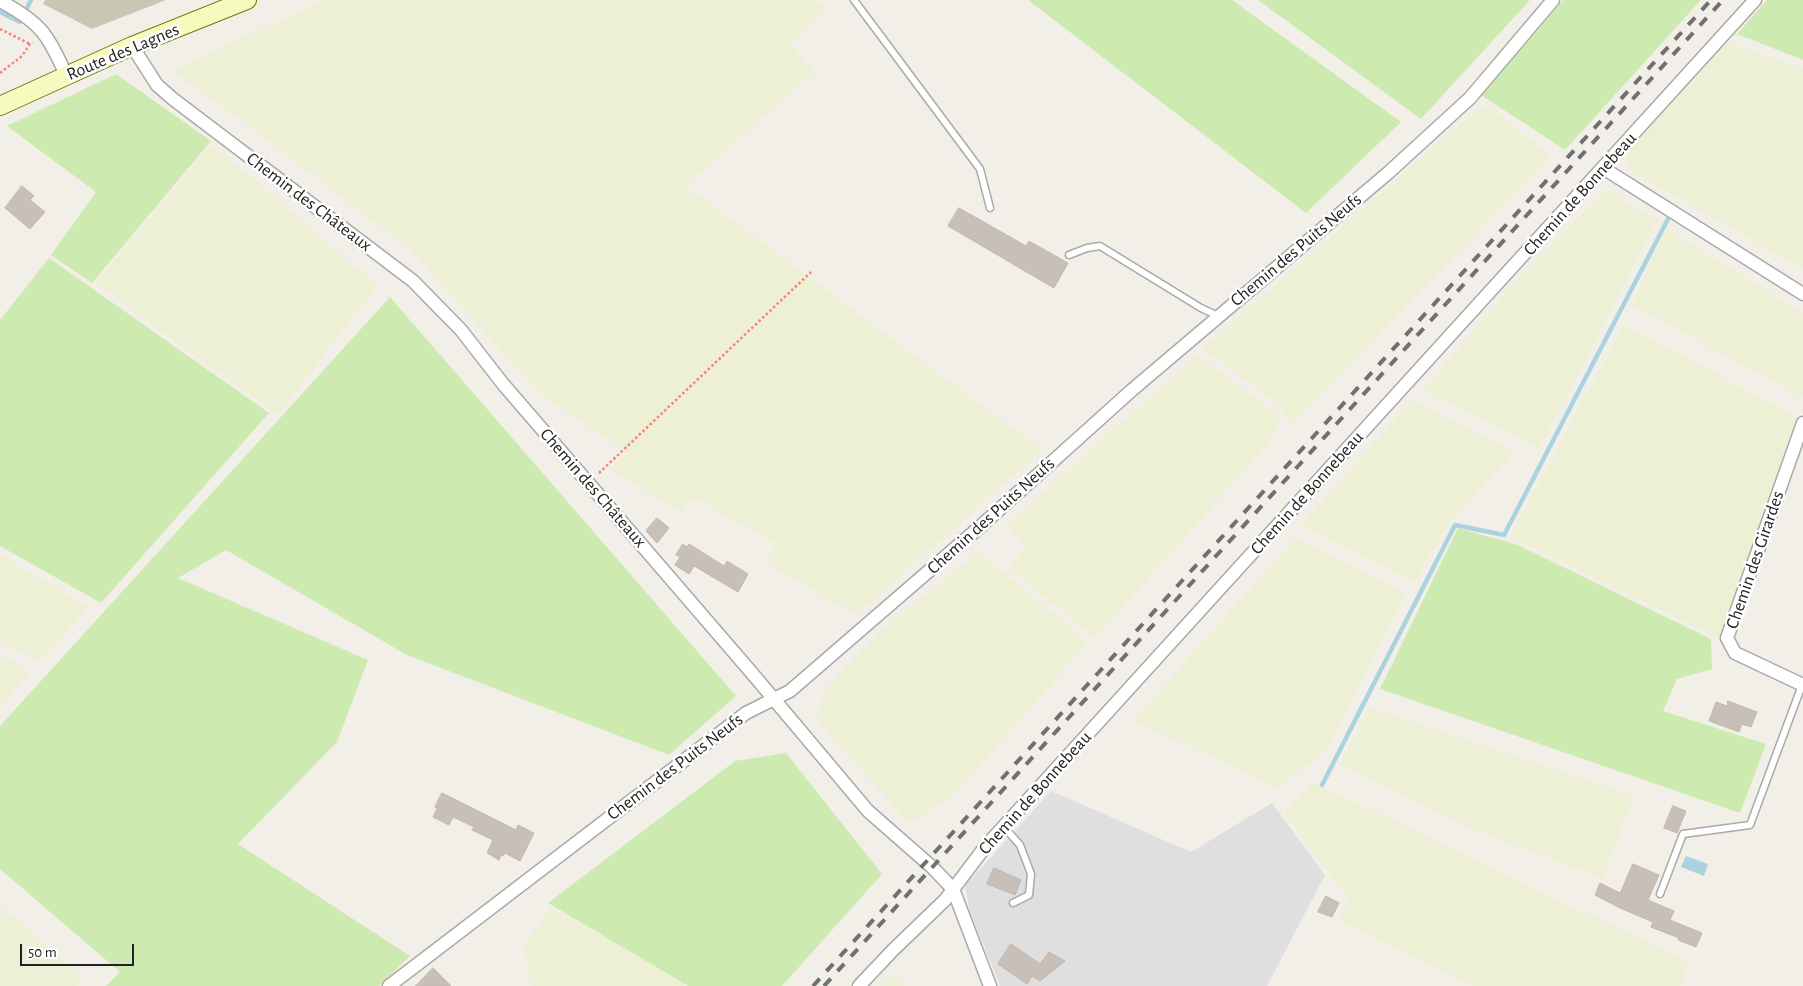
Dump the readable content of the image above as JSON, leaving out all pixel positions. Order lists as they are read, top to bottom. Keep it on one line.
{"streets":{"street":["Route des Lagnes","Chemin de Bonnebeau","Chemin des Châteaux","Chemin des Puits Neufs","Chemin des Girardes"]},"crossings":[["Route des Lagnes","Chemin des Châteaux"],["Chemin de Bonnebeau","Chemin des Châteaux"],["Chemin des Châteaux","Chemin des Puits Neufs"]],"scale_bar":"50 m"}
